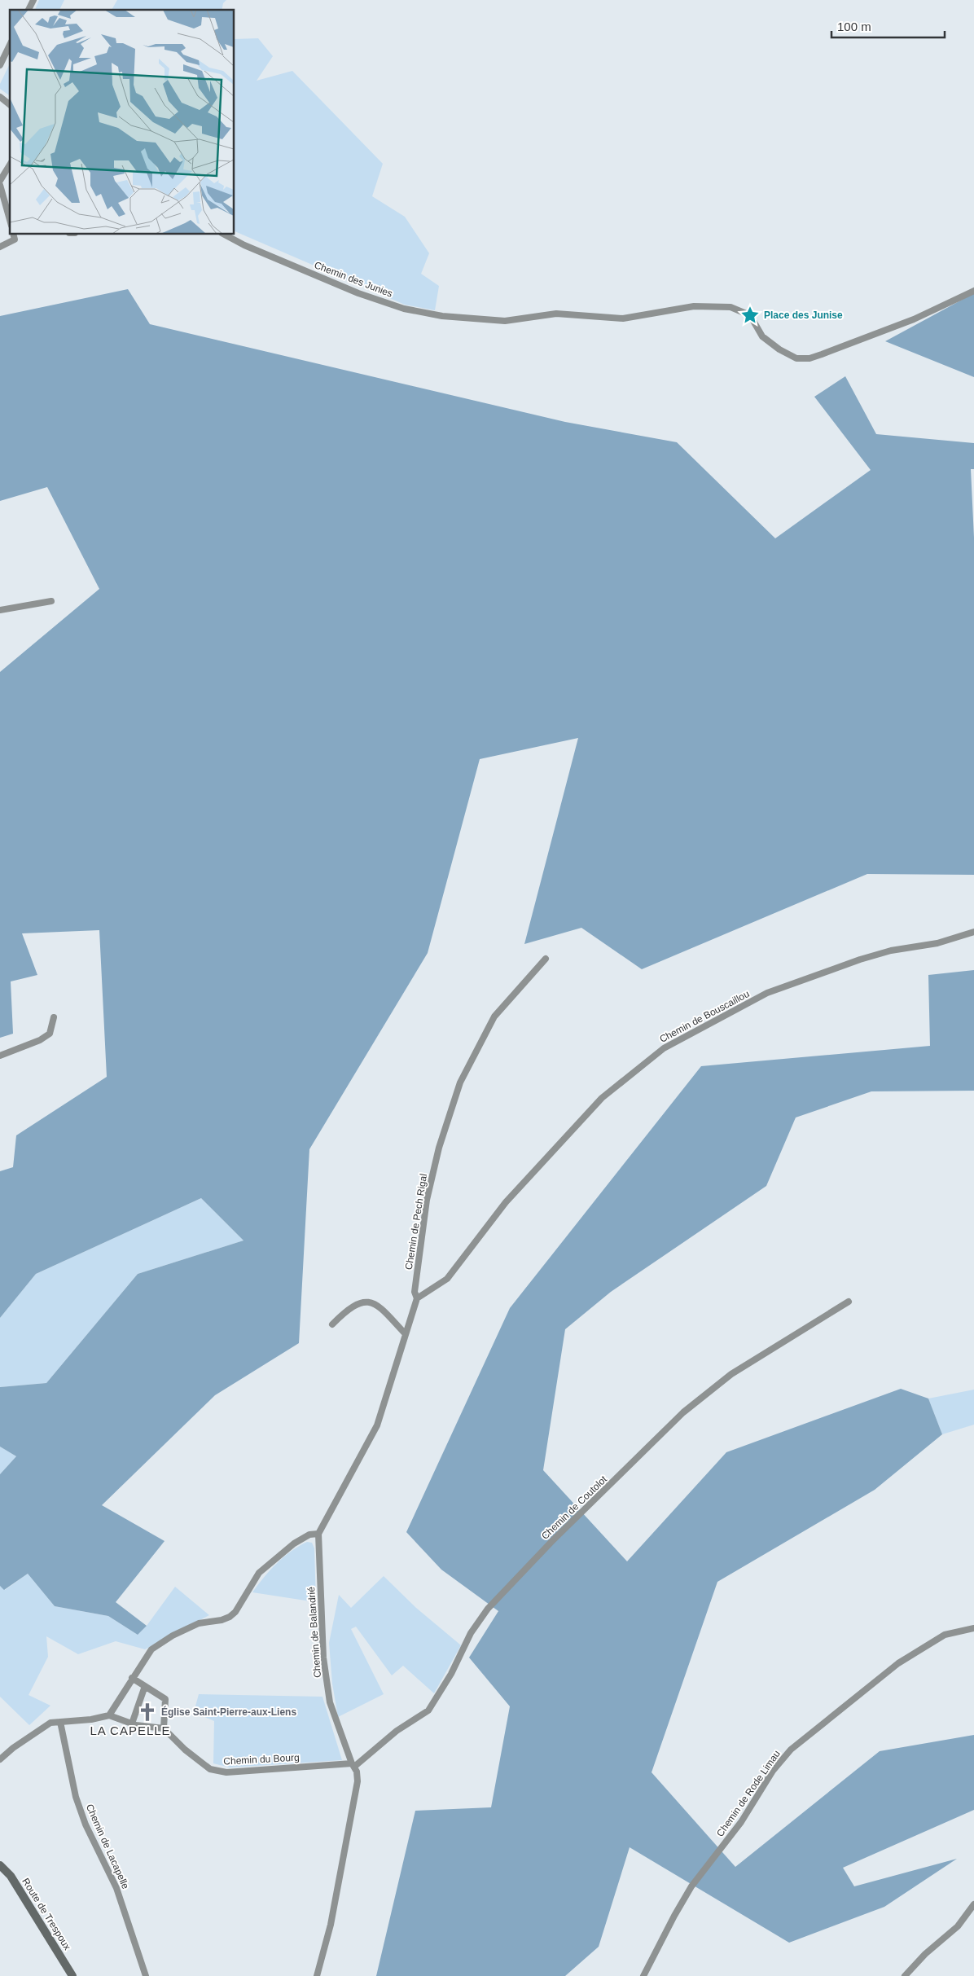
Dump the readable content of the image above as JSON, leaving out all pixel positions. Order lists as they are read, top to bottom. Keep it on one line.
{"streets":{"street":["Chemin des Junies","Chemin de Bouscaillou","Chemin de Pech Rigal","Chemin de Coutolot","Chemin de Balandrié","Chemin du Bourg","Chemin de Rode Limau","Chemin de Lacapelle","Route de Trespoux"]},"crossings":[["Chemin de Bouscaillou","Chemin de Pech Rigal"],["Chemin de Coutolot","Chemin de Balandrié"],["Chemin de Coutolot","Chemin du Bourg"],["Chemin de Balandrié","Chemin du Bourg"]],"districts":["LA CAPELLE"],"places":{"place":["Place des Junise"],"church":["Église Saint-Pierre-aux-Liens"]},"scale_bar":"100 m"}
